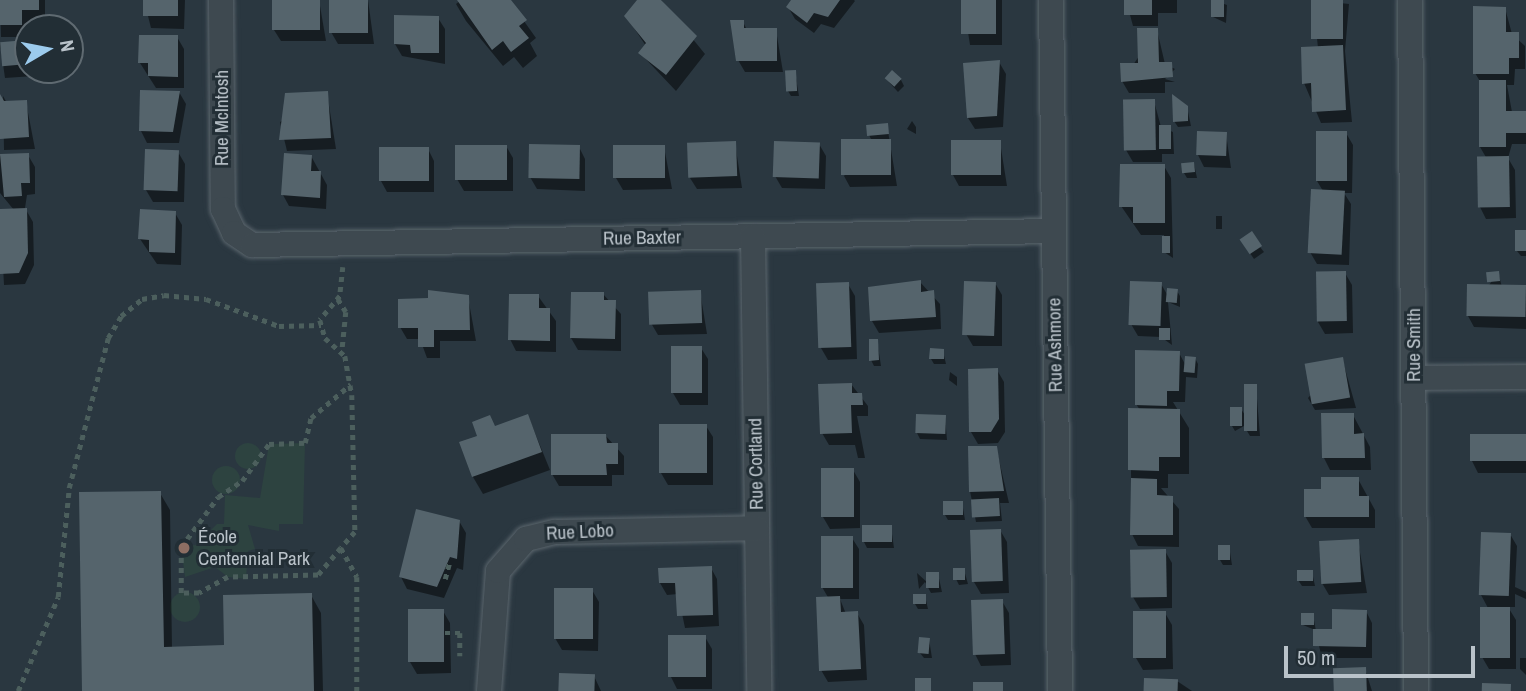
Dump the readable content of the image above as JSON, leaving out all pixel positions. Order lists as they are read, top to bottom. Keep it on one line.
{"streets":{"street":["Rue McIntosh","Rue Baxter","Rue Ashmore","Rue Smith","Rue Cortland","Rue Lobo"]},"crossings":[["Rue McIntosh","Rue Baxter"],["Rue Baxter","Rue Ashmore"],["Rue Baxter","Rue Cortland"],["Rue Cortland","Rue Lobo"]],"places":["École Centennial Park"],"scale_bar":"50 m","north":"right"}
